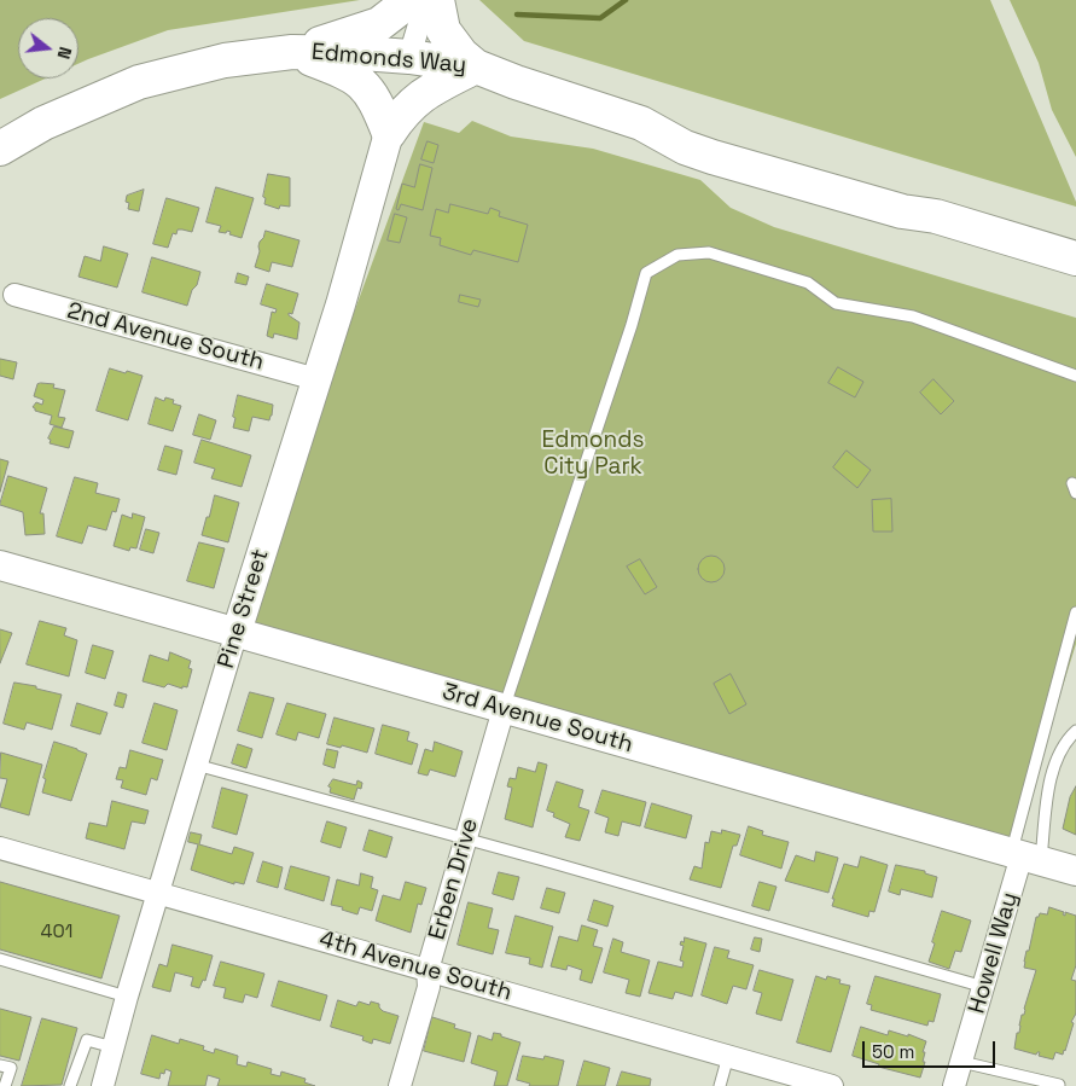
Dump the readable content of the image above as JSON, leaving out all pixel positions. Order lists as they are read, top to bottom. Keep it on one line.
{"streets":{"main road":["Edmonds Way"],"street":["2nd Avenue South","Pine Street","3rd Avenue South","Erben Drive","Howell Way","4th Avenue South"]},"crossings":[["2nd Avenue South","Pine Street"],["Pine Street","3rd Avenue South"],["Pine Street","4th Avenue South"],["3rd Avenue South","Erben Drive"],["3rd Avenue South","Howell Way"],["Erben Drive","4th Avenue South"]],"parks":["Edmonds City Park"],"house_numbers":["401"],"scale_bar":"50 m","north":"right"}
